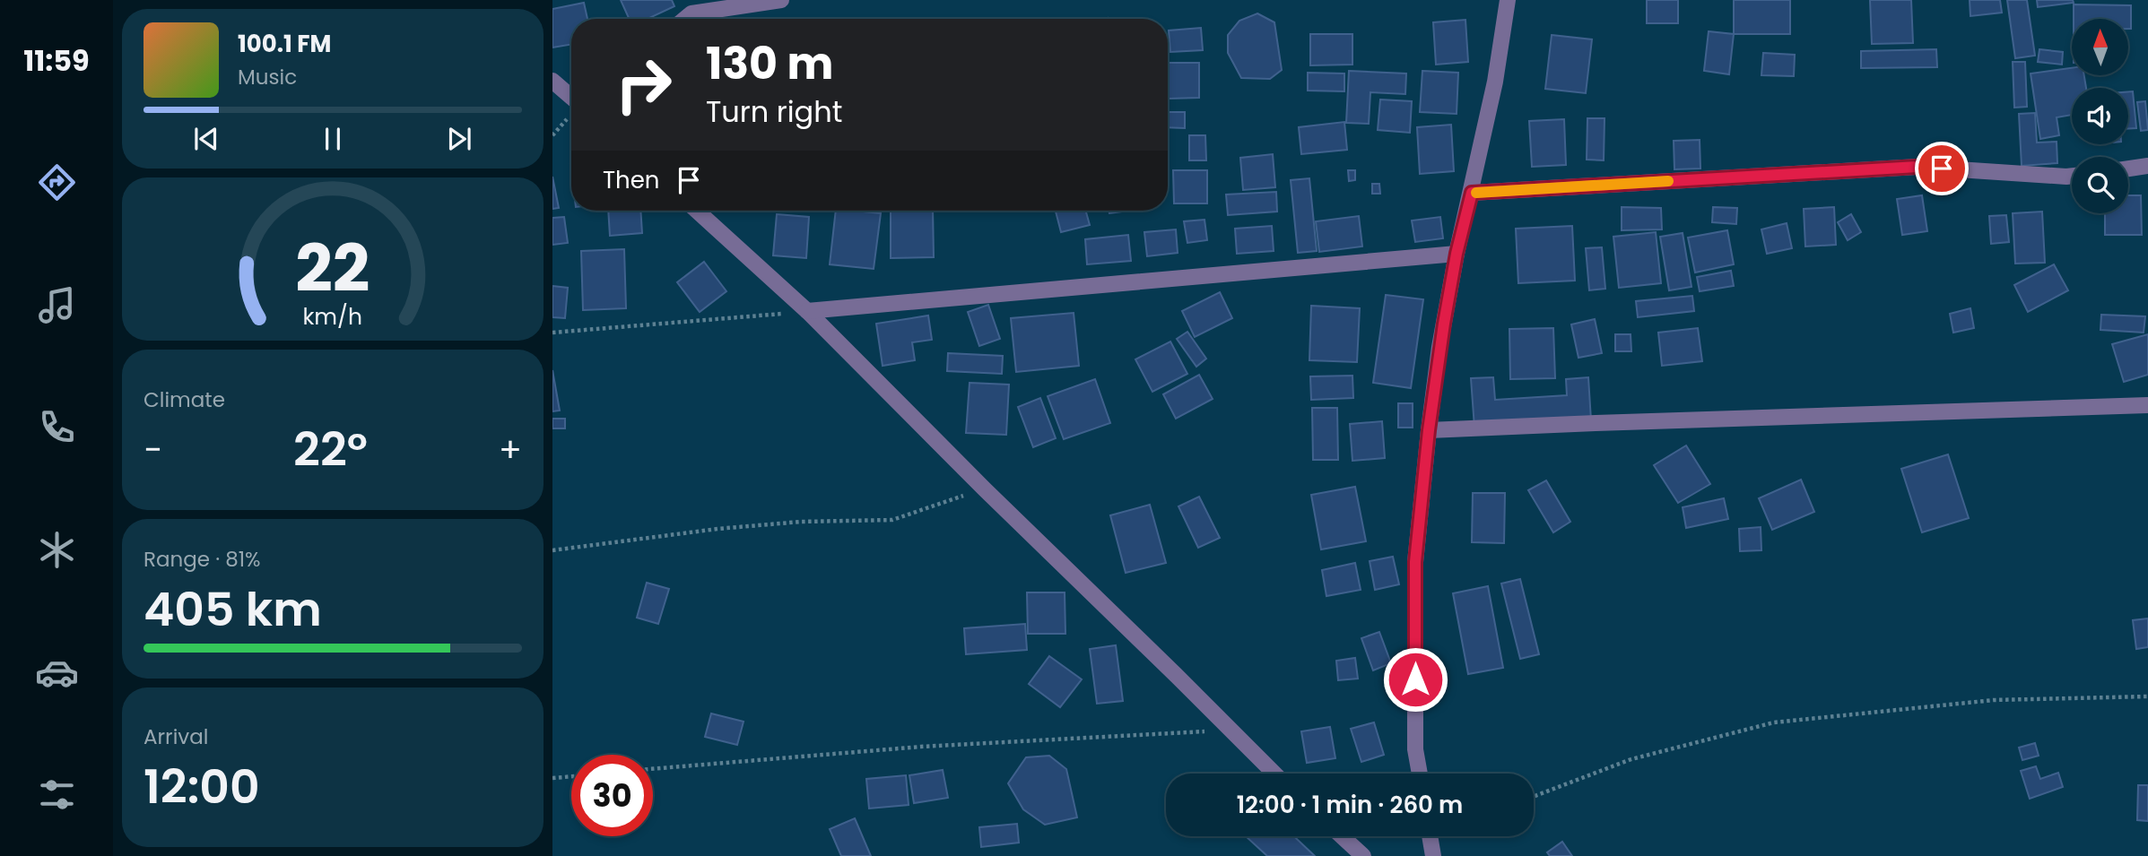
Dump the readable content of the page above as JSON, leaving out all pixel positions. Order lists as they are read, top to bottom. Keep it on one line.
{"north":"top","page":{"tabs":"11:59","turn":["130 m","Turn right"],"song":["100.1 FM","Music"],"then":"Then","tile":["Climate",["Range · 81%","405 km"],["Arrival","12:00"]],"heat":["−","22°","+"],"limit":"30","trip":"12:00 · 1 min · 260 m","gauge":["22","km/h"]}}
